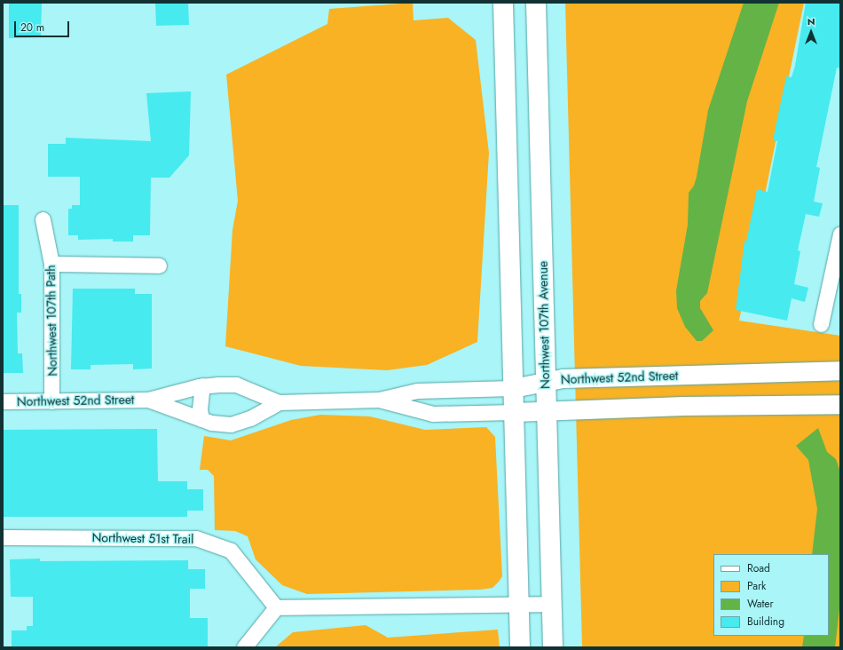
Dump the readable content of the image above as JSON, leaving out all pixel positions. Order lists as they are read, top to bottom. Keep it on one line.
{"streets":{"main road":["Northwest 107th Avenue"],"street":["Northwest 107th Path","Northwest 52nd Street","Northwest 51st Trail"]},"crossings":[["Northwest 107th Path","Northwest 52nd Street"],["Northwest 107th Avenue","Northwest 52nd Street"]],"legend":["Road","Park","Water","Building"],"scale_bar":"20 m","north":"top"}
